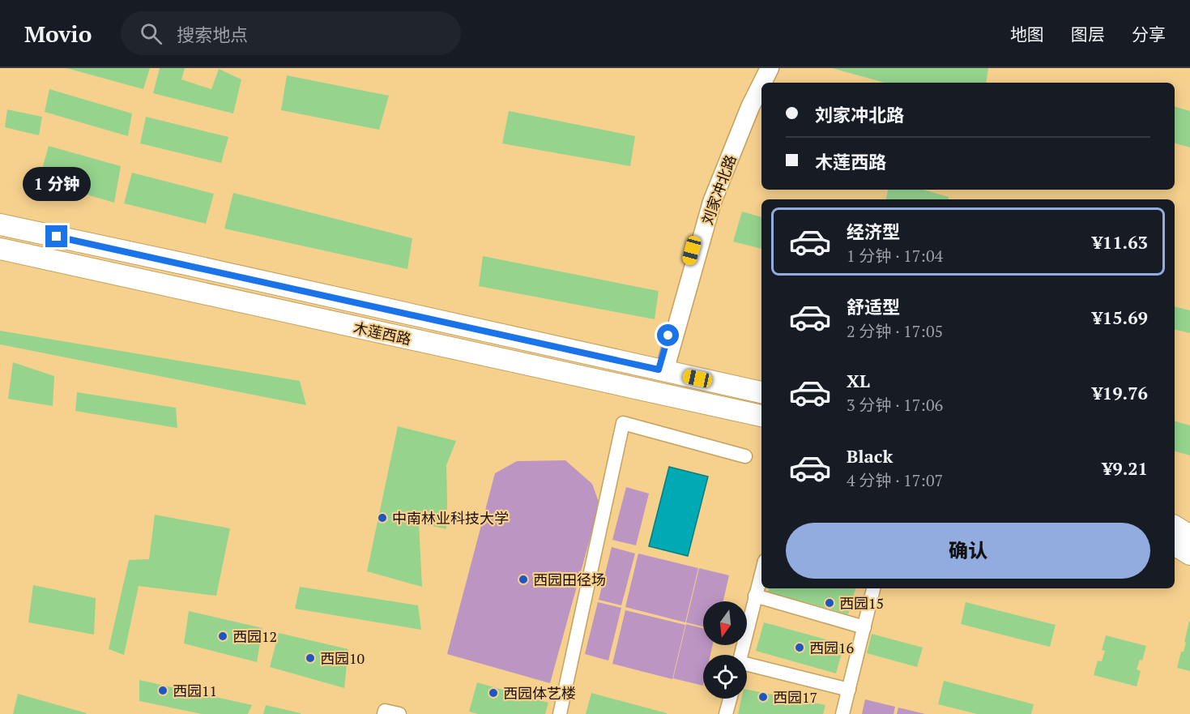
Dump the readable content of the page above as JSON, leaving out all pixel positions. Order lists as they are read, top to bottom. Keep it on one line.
{"streets":{"main road":["刘家冲北路","木莲西路"]},"crossings":[["刘家冲北路","木莲西路"]],"places":["中南林业科技大学","西园田径场","西园15","西园12","西园16","西园10","西园11","西园体艺楼","西园17"],"north":"bottom","page":{"header":"Movio","search":"搜索地点","nav":["地图","图层","分享"],"banner":["刘家冲北路","木莲西路"],"bubble":"1 分钟","list":[{"name":"经济型","note":"1 分钟 · 17:04","value":"¥11.63"},{"name":"舒适型","note":"2 分钟 · 17:05","value":"¥15.69"},{"name":"XL","note":"3 分钟 · 17:06","value":"¥19.76"},{"name":"Black","note":"4 分钟 · 17:07","value":"¥9.21"}],"buttons":"确认"}}
